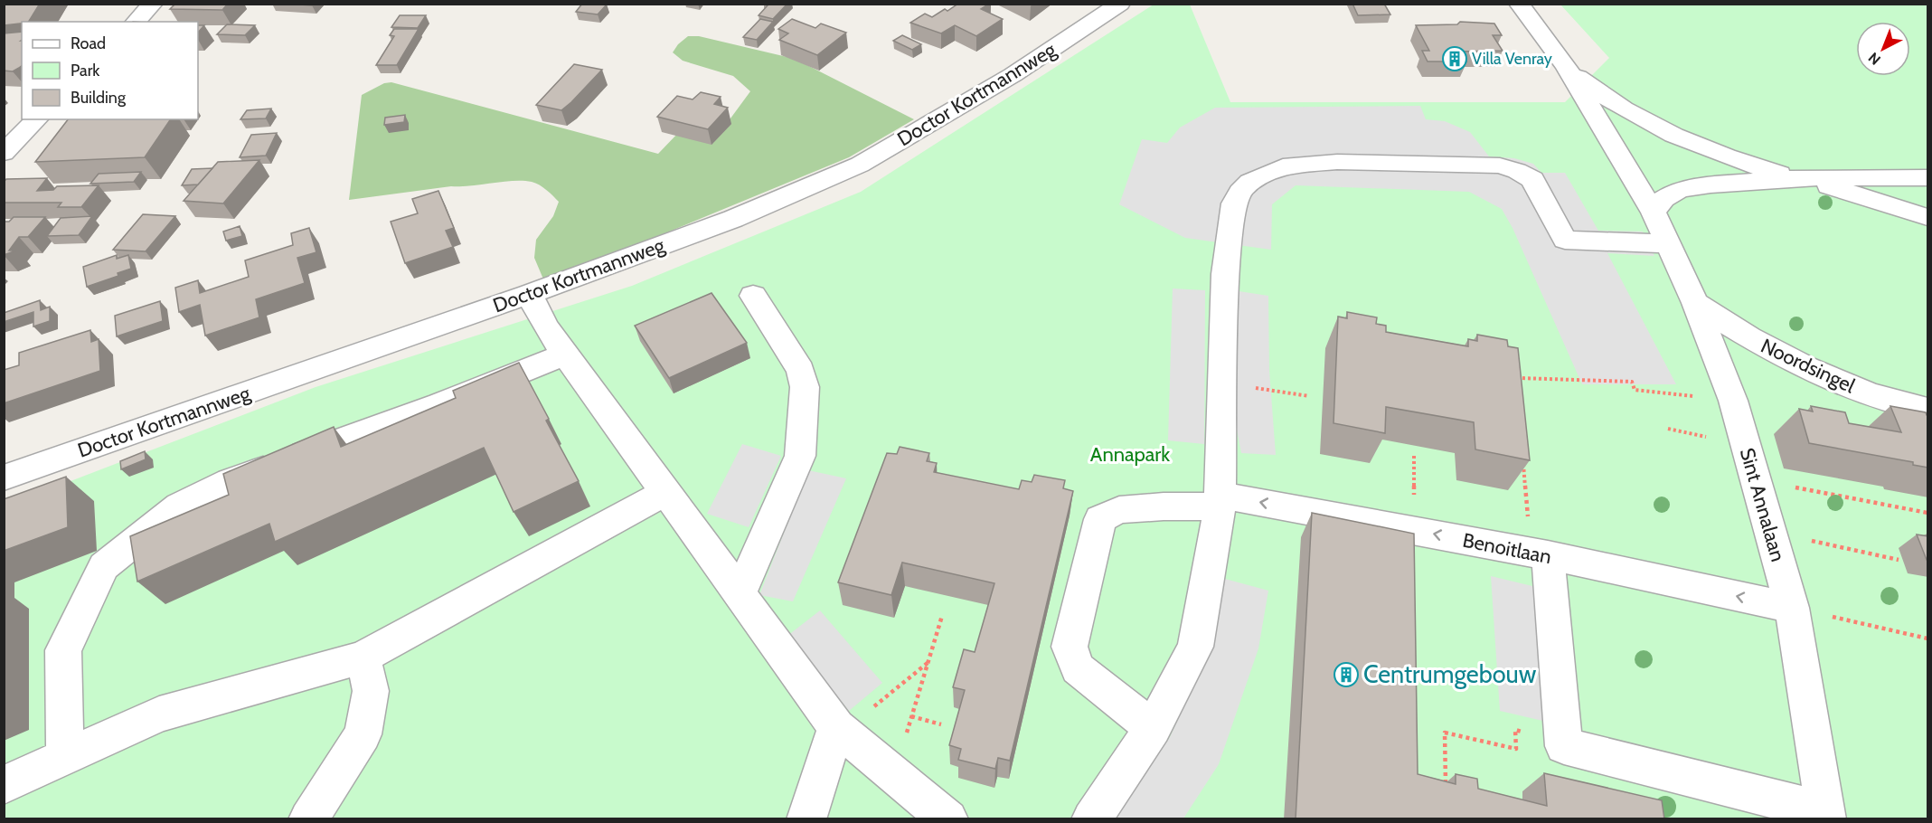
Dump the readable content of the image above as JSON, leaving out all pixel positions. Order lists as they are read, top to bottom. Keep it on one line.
{"streets":{"street":["Doctor Kortmannweg","Noordsingel","Sint Annalaan","Benoitlaan"]},"crossings":[["Noordsingel","Sint Annalaan"],["Sint Annalaan","Benoitlaan"]],"one_way":["Benoitlaan"],"parks":["Annapark"],"places":{"building":["Villa Venray","Centrumgebouw"]},"legend":["Road","Park","Building"],"north":"bottom left"}
